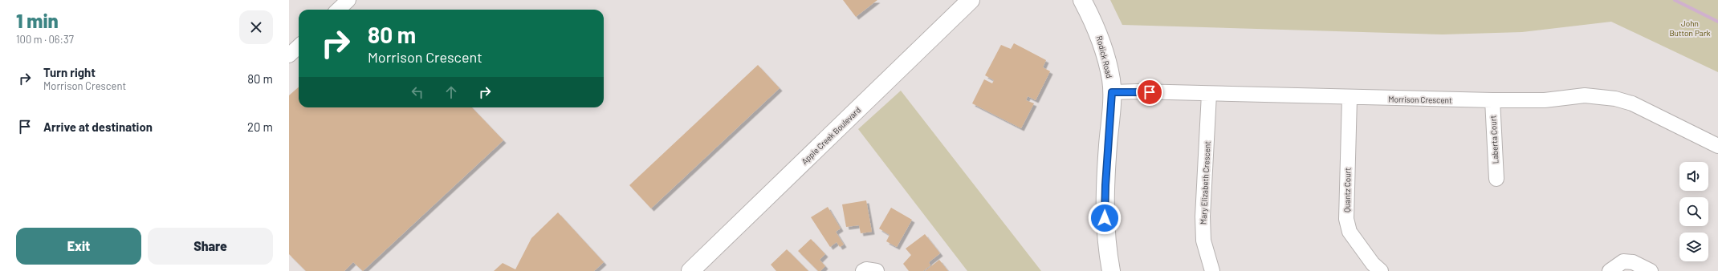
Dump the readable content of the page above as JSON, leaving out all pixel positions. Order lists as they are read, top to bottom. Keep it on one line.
{"streets":{"main road":["Rodick Road","Apple Creek Boulevard"],"street":["Morrison Crescent","Laberta Court","Mary Elizabeth Crescent","Quantz Court"]},"crossings":[["Rodick Road","Morrison Crescent"],["Morrison Crescent","Laberta Court"],["Morrison Crescent","Mary Elizabeth Crescent"],["Morrison Crescent","Quantz Court"]],"parks":["John Button Park"],"page":{"heading":["1 min","100 m · 06:37"],"turn":["80 m","Morrison Crescent"],"list":[{"name":"Turn right","note":"Morrison Crescent","value":"80 m"},{"name":"Arrive at destination","value":"20 m"}],"buttons":["Exit","Share"]}}
